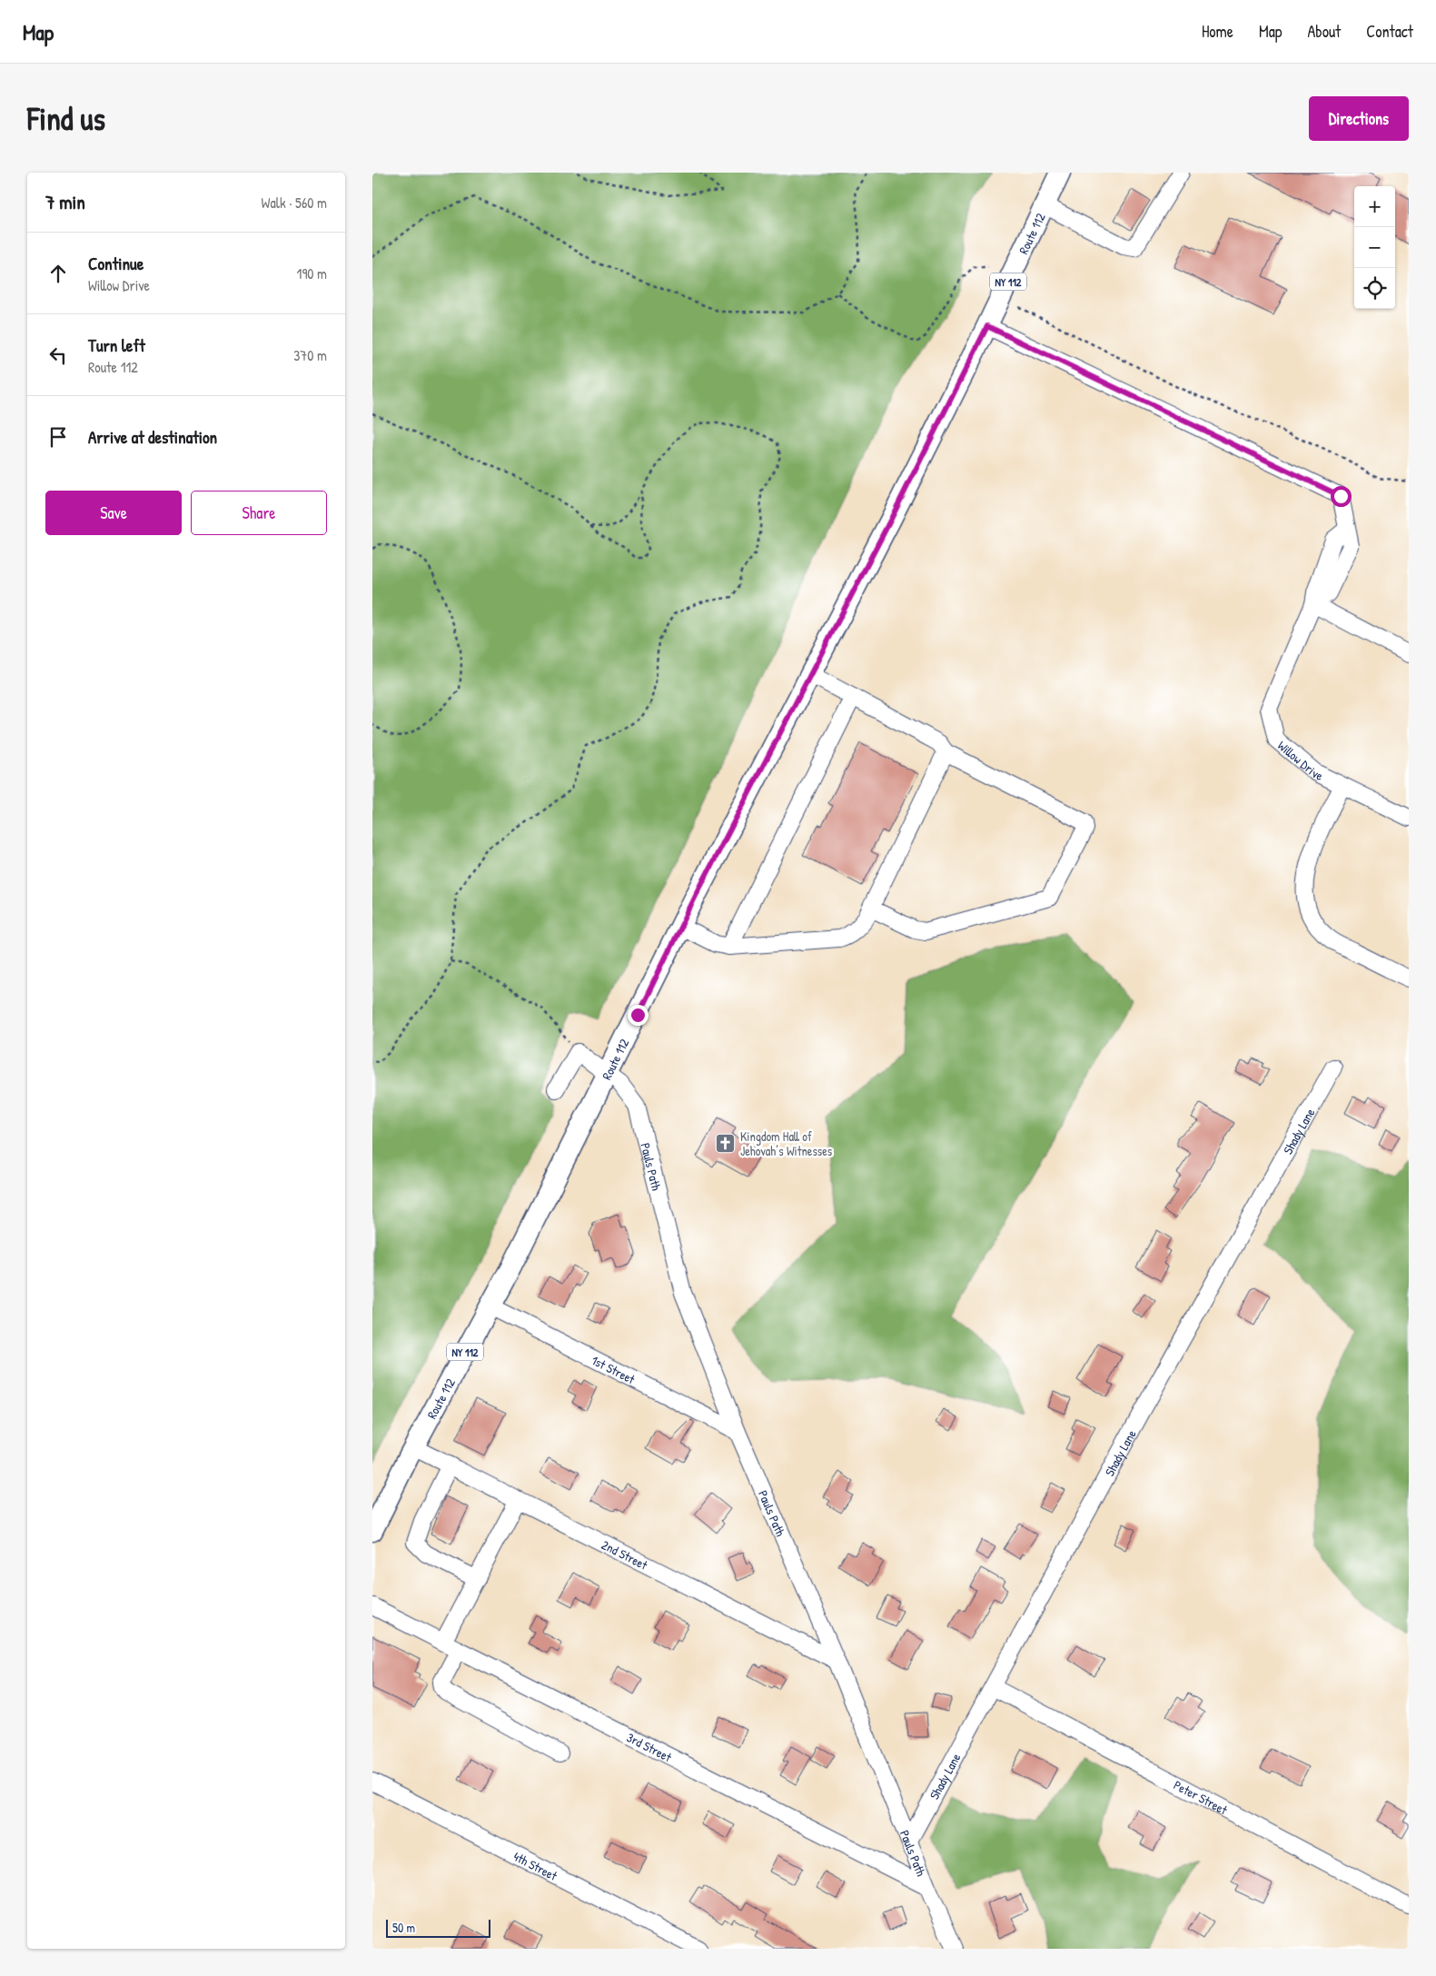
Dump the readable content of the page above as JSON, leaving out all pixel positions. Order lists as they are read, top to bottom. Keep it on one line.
{"streets":{"main road":["Route 112","NY 112"],"street":["Willow Drive","Shady Lane","Pauls Path","1st Street","2nd Street","3rd Street","Peter Street","4th Street"]},"crossings":[["Route 112","Willow Drive"],["Route 112","Pauls Path"],["Route 112","1st Street"],["Route 112","2nd Street"],["Shady Lane","Pauls Path"],["Shady Lane","Peter Street"],["Pauls Path","1st Street"],["Pauls Path","2nd Street"],["Pauls Path","3rd Street"]],"places":{"church":["Kingdom Hall of Jehovah’s Witnesses"]},"scale_bar":"50 m","page":{"header":"Map","nav":["Home","Map","About","Contact"],"buttons":["Directions",["Save","Share"]],"title":"Find us","heading":["7 min","Walk · 560 m"],"map_buttons":["+","−"],"list":[["Continue","Willow Drive","190 m"],["Turn left","Route 112","370 m"],"Arrive at destination"],"scale":"50 m"}}
